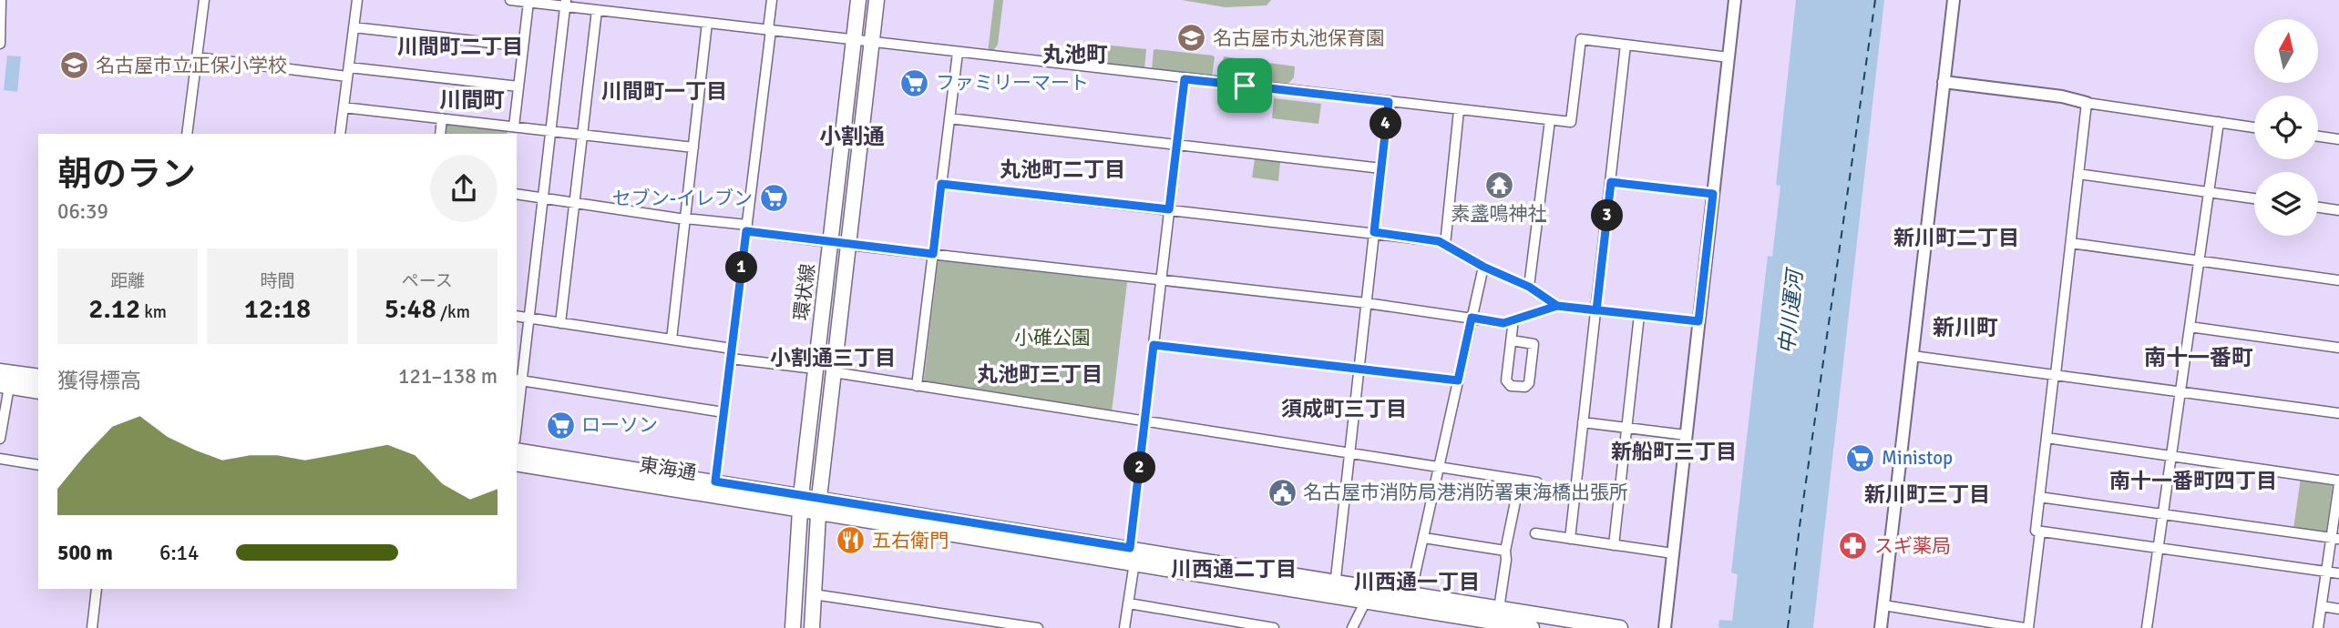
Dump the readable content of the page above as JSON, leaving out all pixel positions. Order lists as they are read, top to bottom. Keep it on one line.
{"streets":{"main road":["環状線","東海通"]},"crossings":[["環状線","東海通"]],"districts":["川間町二丁目","丸池町","川間町一丁目","川間町","小割通","丸池町二丁目","新川町二丁目","新川町","小割通三丁目","南十一番町","丸池町三丁目","須成町三丁目","新船町三丁目","南十一番町四丁目","新川町三丁目","川西通二丁目","川西通一丁目"],"water":["中川運河"],"parks":["小碓公園"],"places":{"school or university":["名古屋市丸池保育園","名古屋市立正保小学校"],"supermarket":["ファミリーマート","セブン-イレブン","ローソン","Ministop"],"temple":["素盞鳴神社"],"public building":["名古屋市消防局港消防署東海橋出張所"],"restaurant":["五右衛門"],"pharmacy":["スギ薬局"]},"north":"top","page":{"pins":["4","3","1","2"],"heading":["朝のラン","06:39"],"stats":[["距離","2.12 km"],["時間","12:18"],["ペース","5:48 /km"]],"chart":["獲得標高","121–138 m"],"list":[{"name":"500 m","note":"6:14"}]}}
